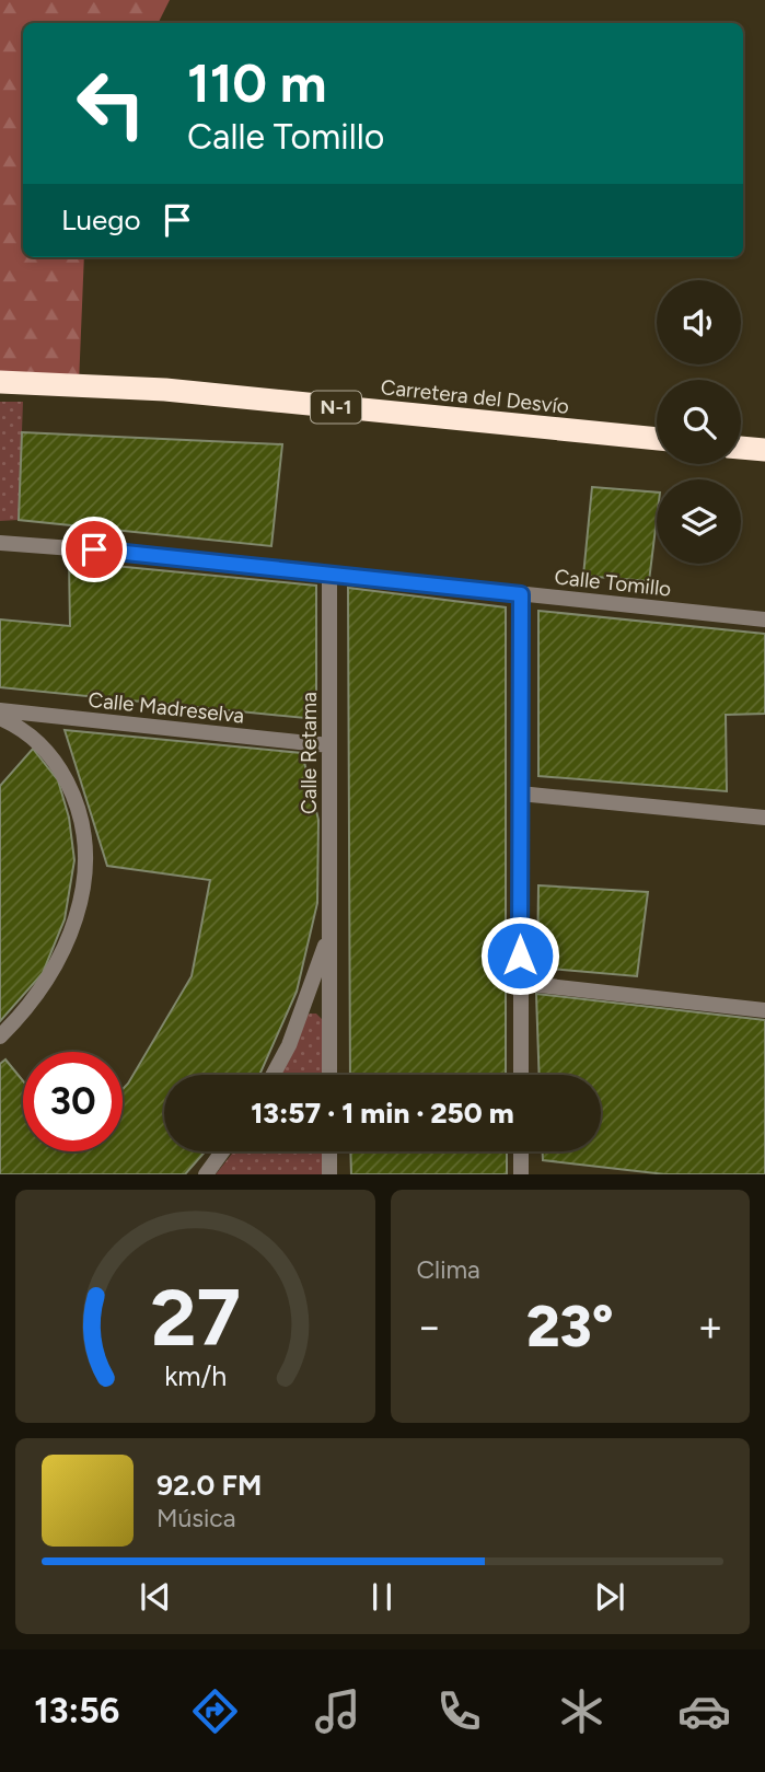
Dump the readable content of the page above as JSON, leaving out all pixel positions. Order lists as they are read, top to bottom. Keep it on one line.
{"streets":{"highway":["Carretera del Desvío","N-1"],"street":["Calle Tomillo","Calle Madreselva","Calle Retama"]},"crossings":[["Calle Tomillo","Calle Retama"],["Calle Madreselva","Calle Retama"]],"page":{"turn":["110 m","Calle Tomillo"],"then":"Luego","limit":"30","trip":"13:57 · 1 min · 250 m","tile":"Clima","heat":["−","23°","+"],"song":["92.0 FM","Música"],"tabs":"13:56","gauge":["27","km/h"]}}
